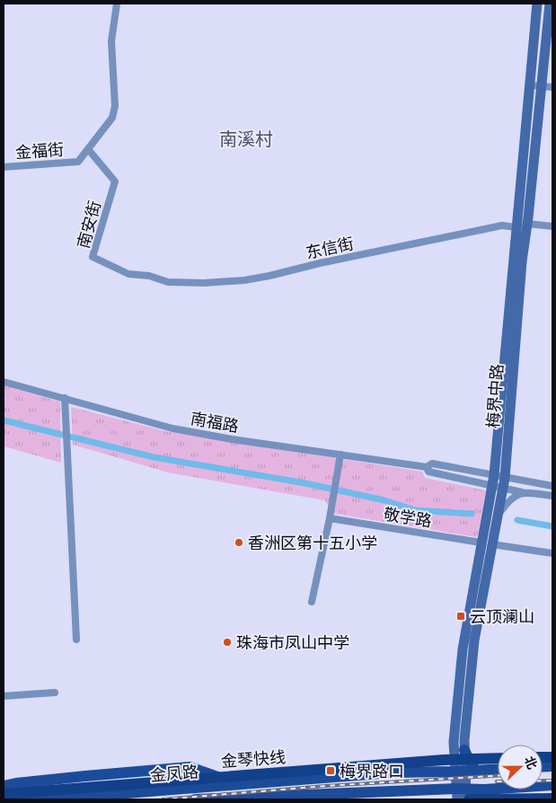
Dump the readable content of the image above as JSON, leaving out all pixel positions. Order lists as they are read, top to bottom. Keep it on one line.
{"streets":{"highway":["金琴快线"],"main road":["梅界中路","金凤路"],"street":["金福街","南安街","东信街","南福路","敬学路"]},"crossings":[["金福街","南安街"],["南安街","东信街"],["东信街","梅界中路"],["梅界中路","敬学路"],["梅界中路","金凤路"]],"districts":["南溪村"],"places":{"other":["香洲区第十五小学","珠海市凤山中学"],"transit":["云顶澜山","梅界路口"]},"north":"right"}
